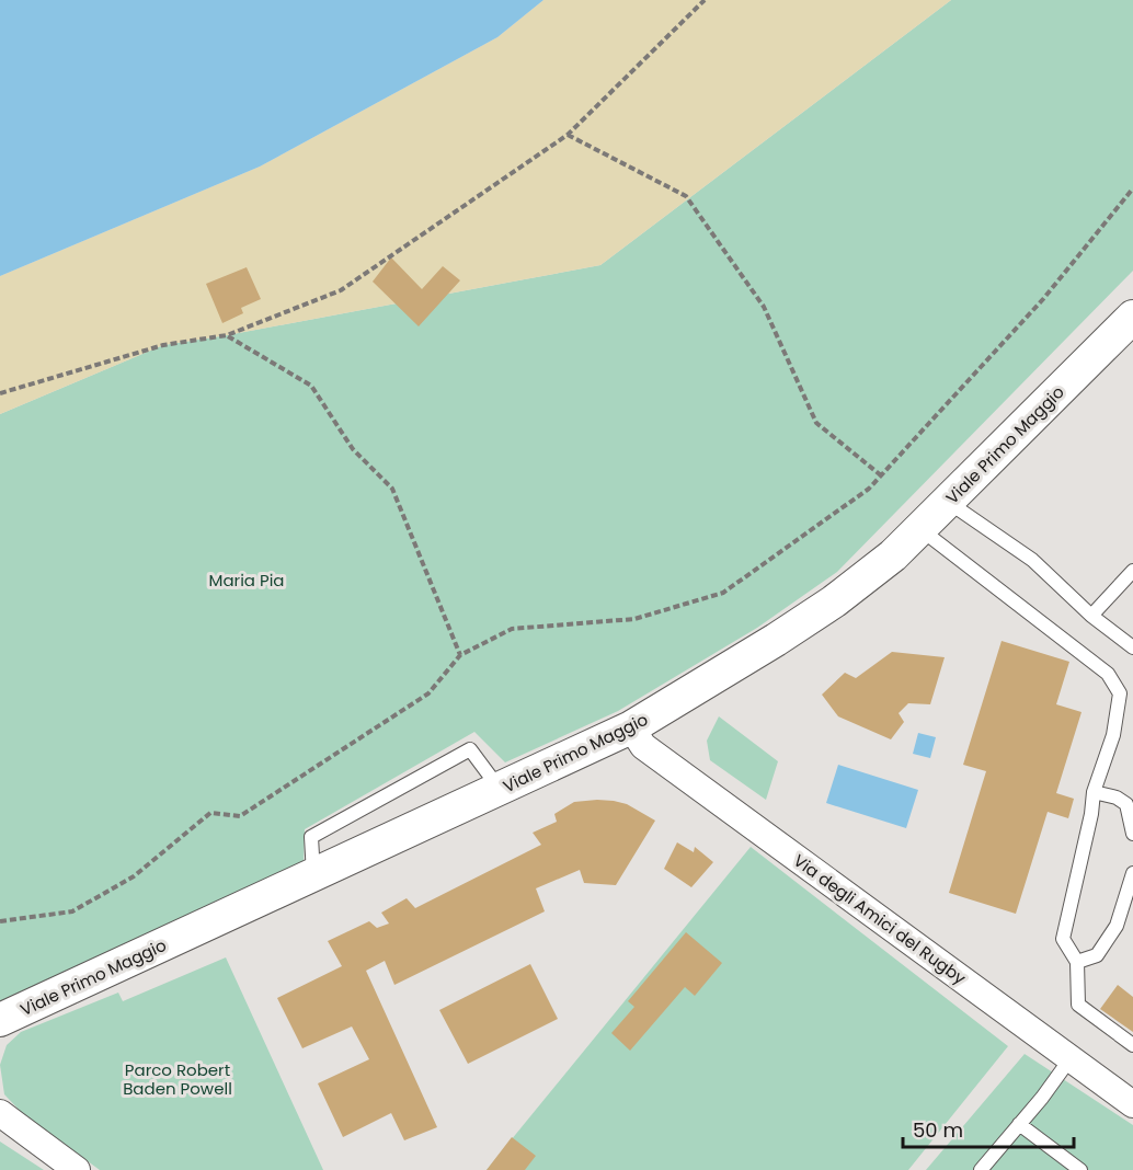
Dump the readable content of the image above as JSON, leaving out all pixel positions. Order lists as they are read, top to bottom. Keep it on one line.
{"streets":{"street":["Viale Primo Maggio","Via degli Amici del Rugby"]},"crossings":[["Viale Primo Maggio","Via degli Amici del Rugby"]],"parks":["Maria Pia","Parco Robert Baden Powell"],"scale_bar":"50 m"}
